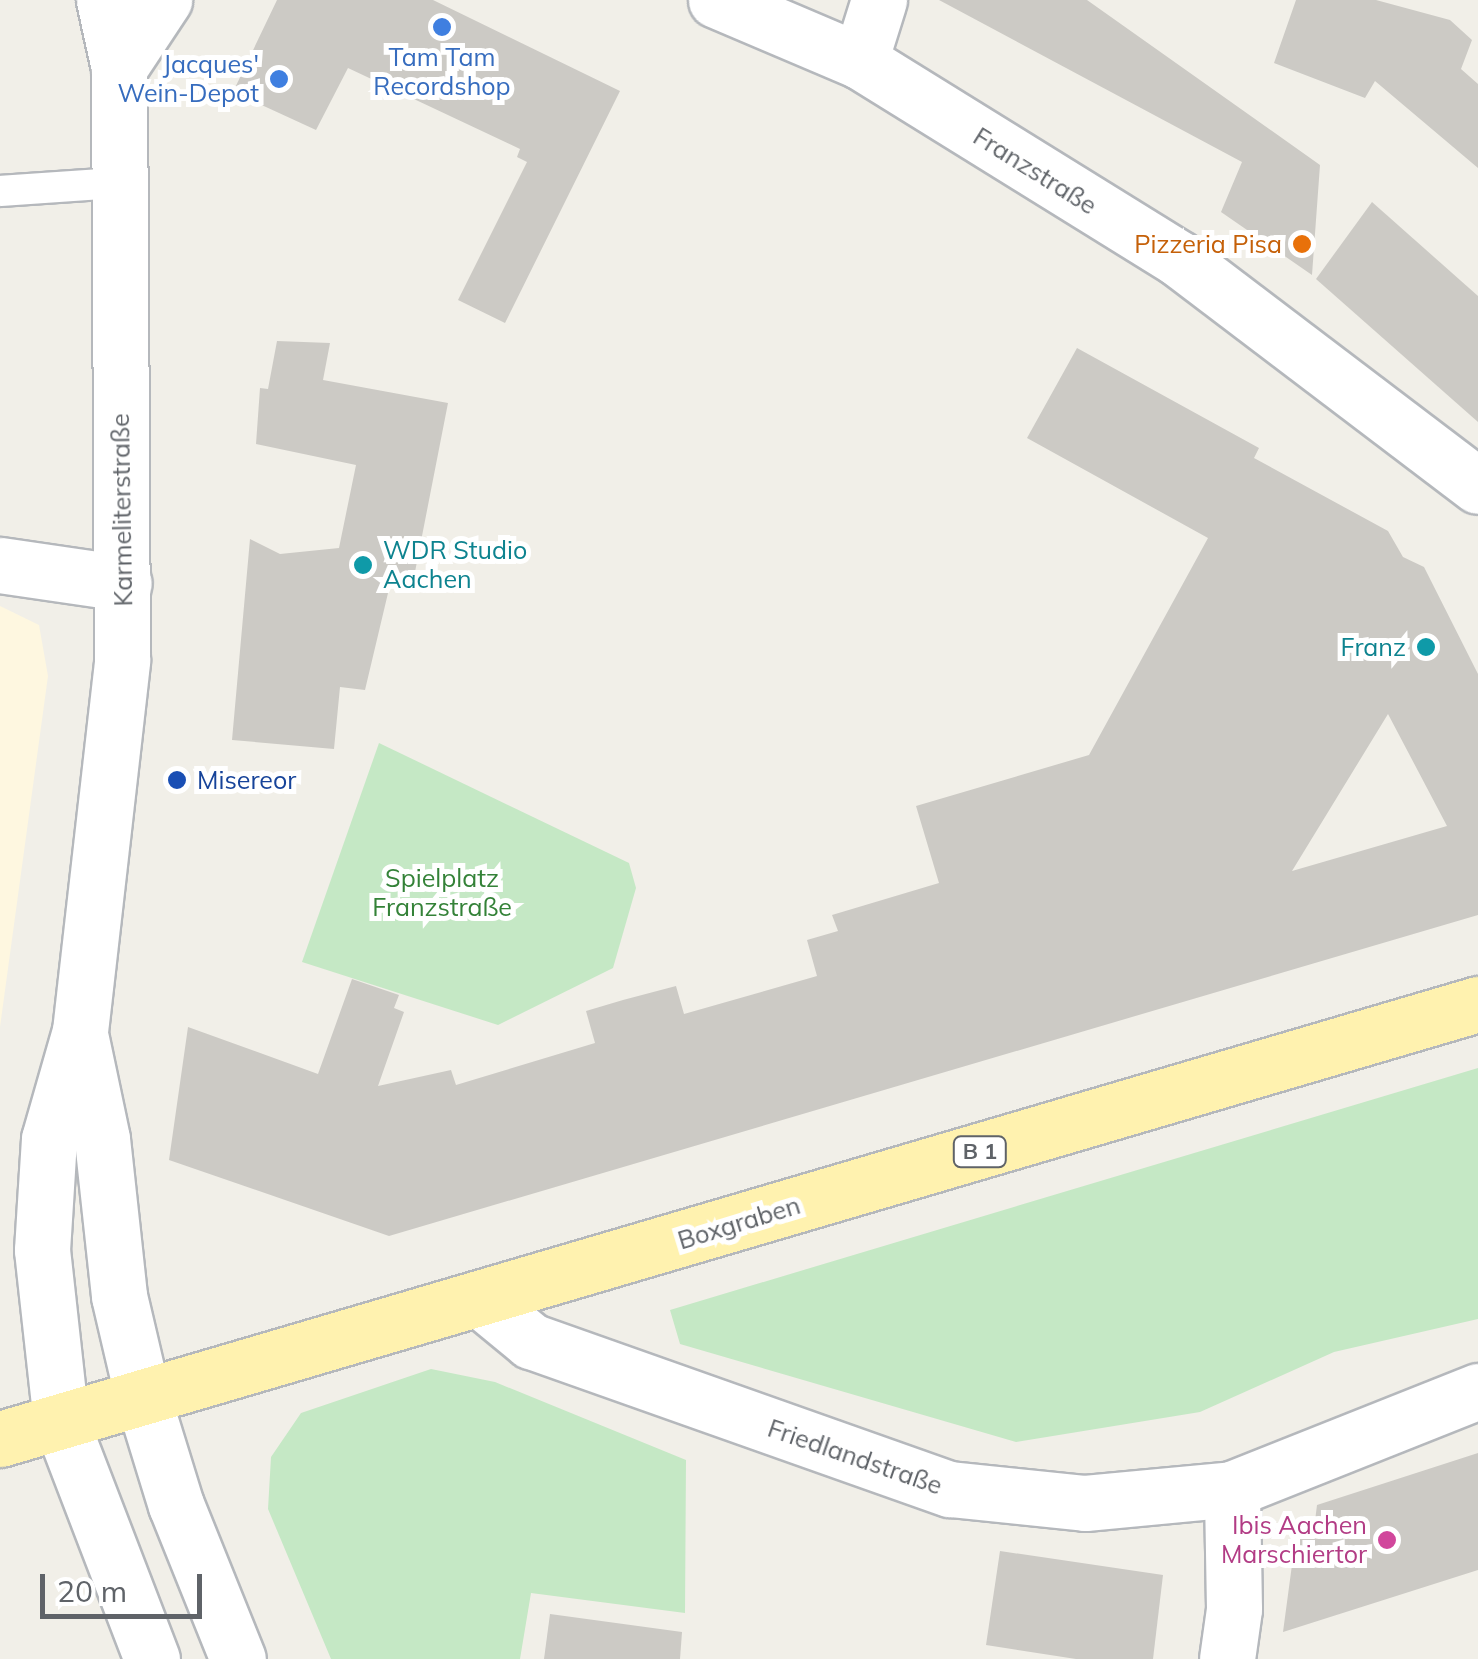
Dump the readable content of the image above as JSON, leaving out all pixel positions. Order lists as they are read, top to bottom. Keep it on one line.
{"streets":{"main road":["B 1","Boxgraben"],"street":["Franzstraße","Karmeliterstraße","Friedlandstraße"]},"crossings":[["Karmeliterstraße","Boxgraben"],["Boxgraben","Friedlandstraße"]],"parks":["Spielplatz Franzstraße"],"places":["Tam Tam Recordshop","Jacques' Wein-Depot","Pizzeria Pisa","WDR Studio Aachen","Franz","Misereor","Ibis Aachen Marschiertor"],"scale_bar":"20 m"}
